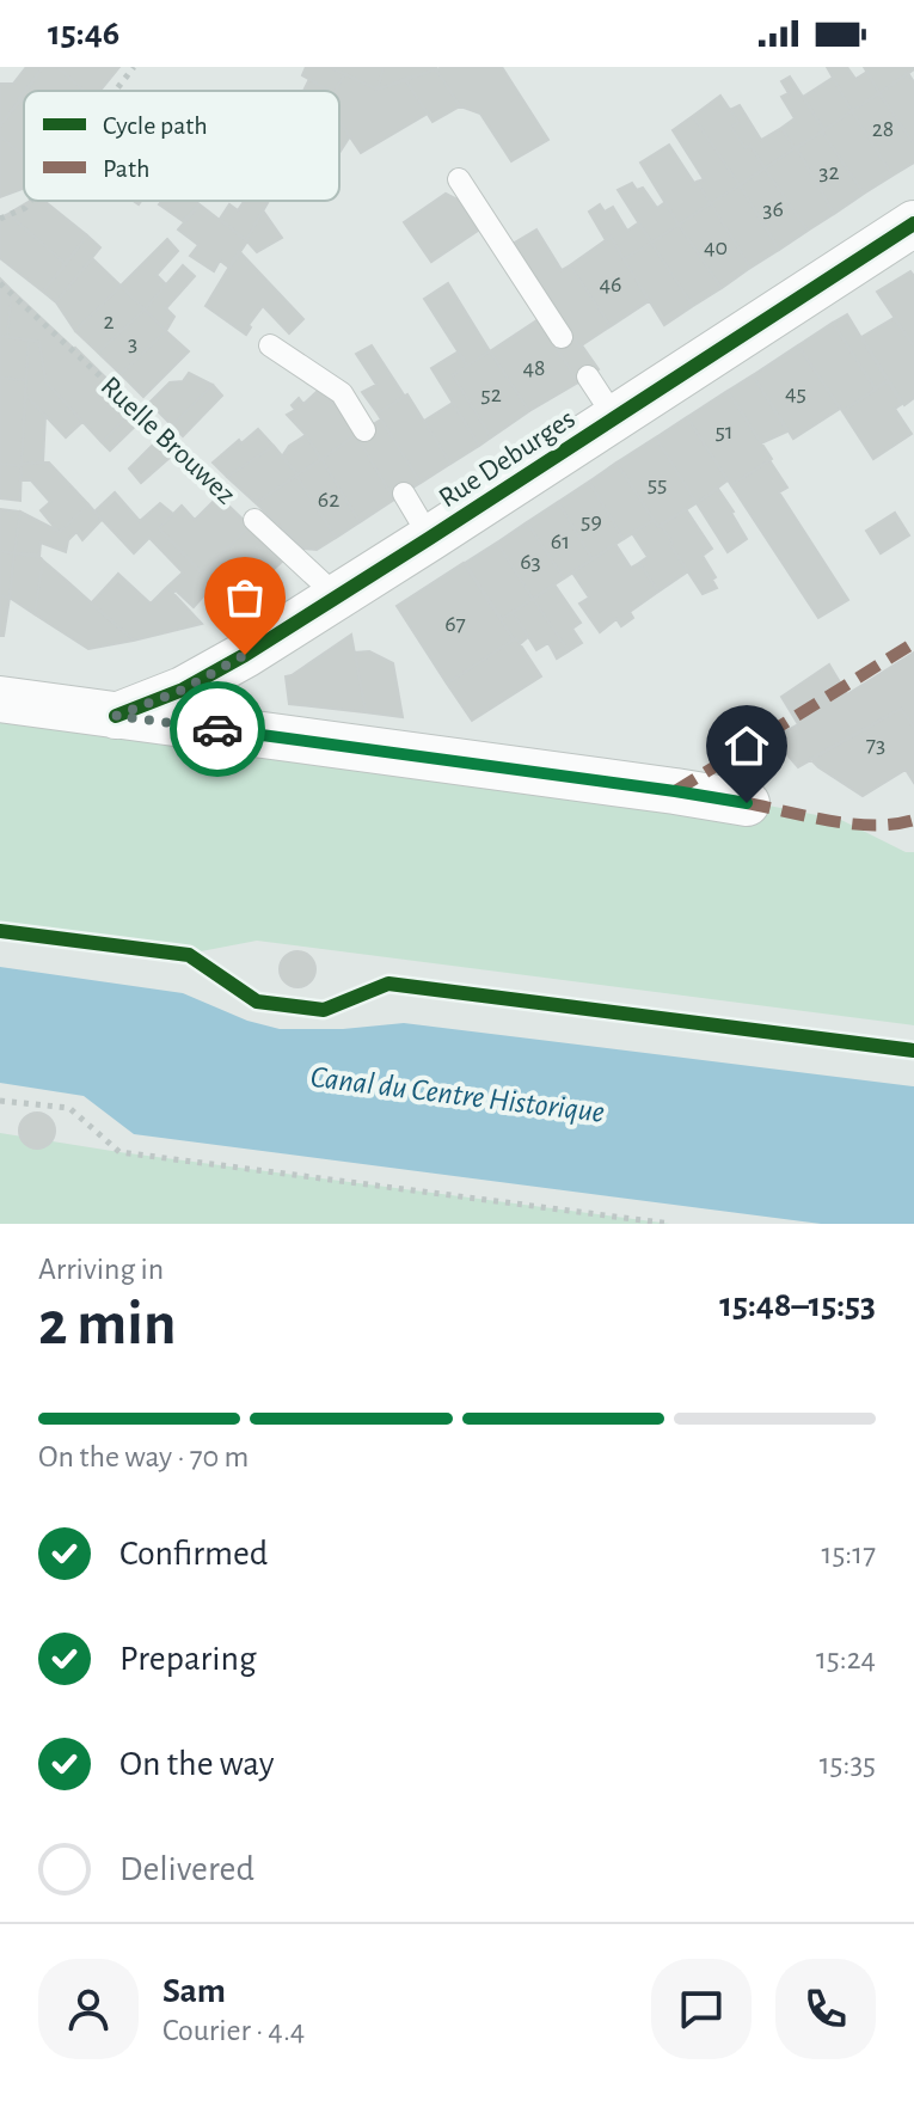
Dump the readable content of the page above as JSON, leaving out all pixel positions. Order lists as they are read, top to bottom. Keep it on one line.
{"streets":{"street":["Rue Deburges"],"lane":["Ruelle Brouwez"]},"crossings":[["Ruelle Brouwez","Rue Deburges"]],"water":["Canal du Centre Historique"],"house_numbers":["28","32","36","40","46","2","3","48","45","52","51","55","62","59","61","63","67","73"],"legend":["Cycle path","Path"],"page":{"status":"15:46","heading":["2 min","Arriving in","15:48–15:53"],"panel":["Sam","Courier · 4.4"],"bar":"On the way · 70 m","list":[["Confirmed","15:17"],["Preparing","15:24"],["On the way","15:35"],"Delivered"]}}
